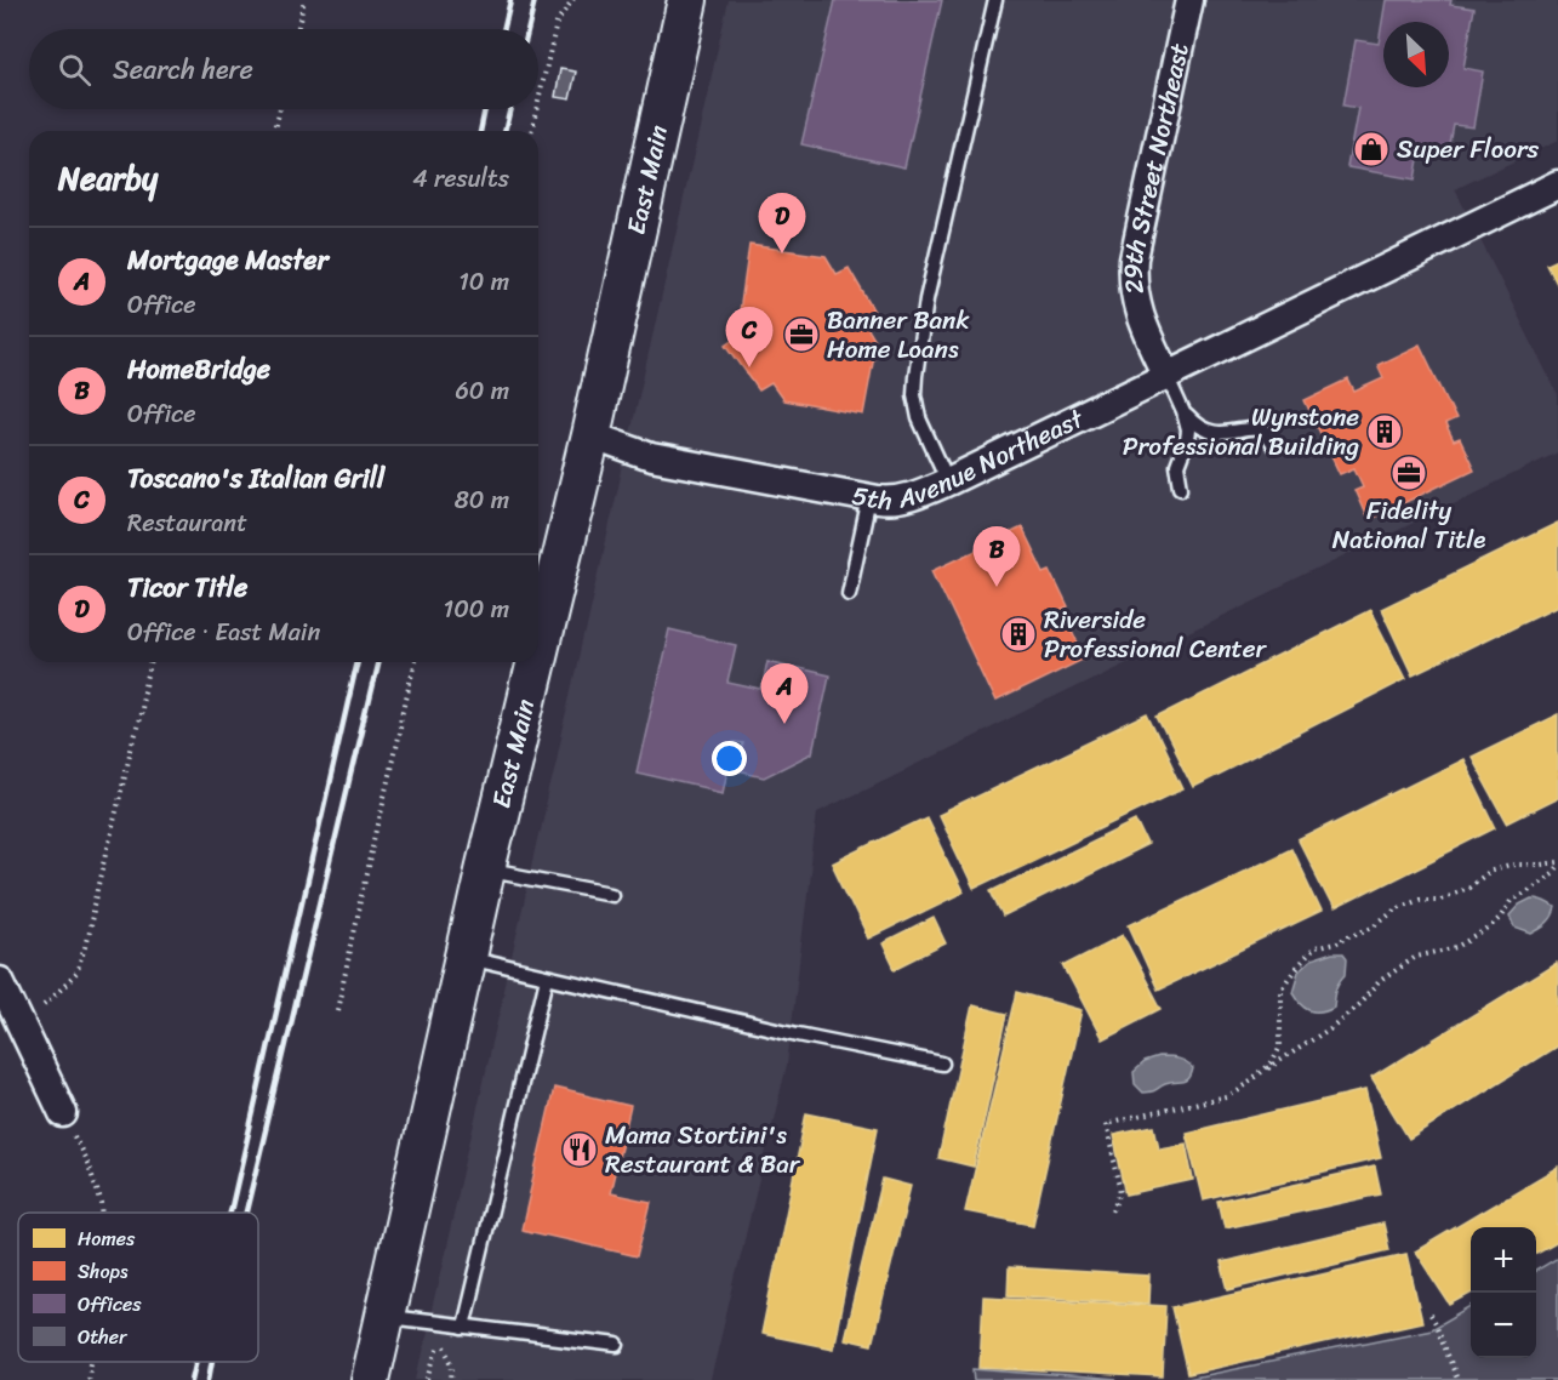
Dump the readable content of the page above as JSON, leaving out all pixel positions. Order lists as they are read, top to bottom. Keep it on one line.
{"streets":{"main road":["East Main"],"street":["29th Street Northeast","5th Avenue Northeast"]},"crossings":[["29th Street Northeast","5th Avenue Northeast"],["East Main","5th Avenue Northeast"]],"places":{"shop":["Super Floors"],"office":["Banner Bank Home Loans","Fidelity National Title"],"building":["Wynstone Professional Building","Riverside Professional Center"],"restaurant":["Mama Stortini's Restaurant & Bar"]},"legend":["Homes","Shops","Offices","Other"],"north":"bottom right","page":{"search":"Search here","heading":["Nearby","4 results"],"pins":["D","C","B","A"],"list":[{"mark":"A","name":"Mortgage Master","note":"Office","value":"10 m"},{"mark":"B","name":"HomeBridge","note":"Office","value":"60 m"},{"mark":"C","name":"Toscano's Italian Grill","note":"Restaurant","value":"80 m"},{"mark":"D","name":"Ticor Title","note":"Office · East Main","value":"100 m"}],"map_buttons":["+","−"]}}
